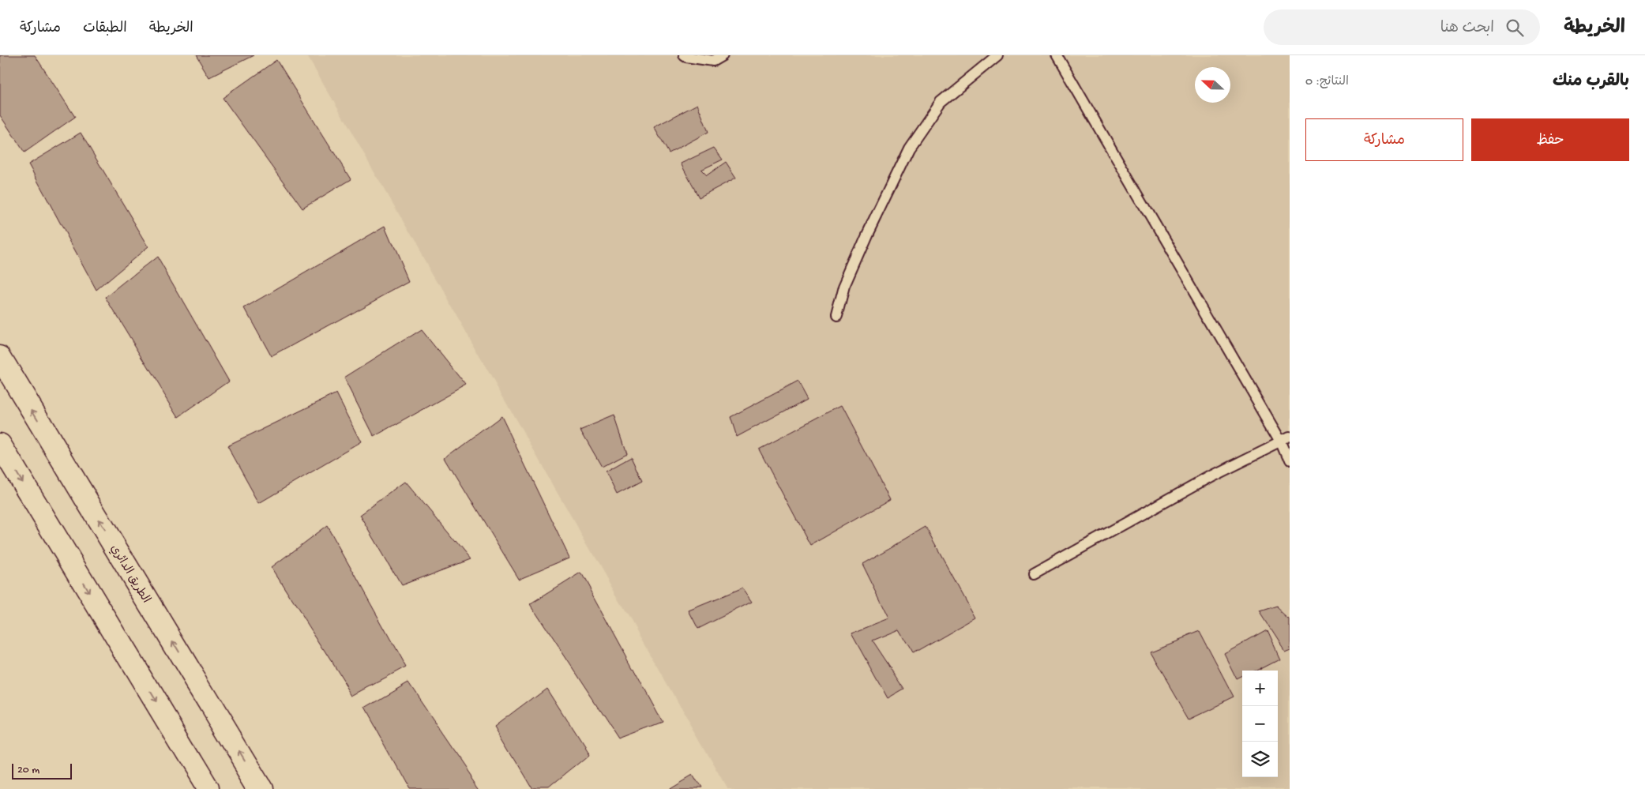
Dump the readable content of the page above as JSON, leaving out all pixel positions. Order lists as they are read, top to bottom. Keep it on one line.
{"streets":{"highway":["الطريق الدائري"]},"scale_bar":"20 m","north":"left","page":{"header":"الخريطة","search":"ابحث هنا","nav":["الخريطة","الطبقات","مشاركة"],"heading":["بالقرب منك","النتائج: 0"],"buttons":["حفظ","مشاركة"],"map_buttons":["+","−"],"scale":"20 m"}}
